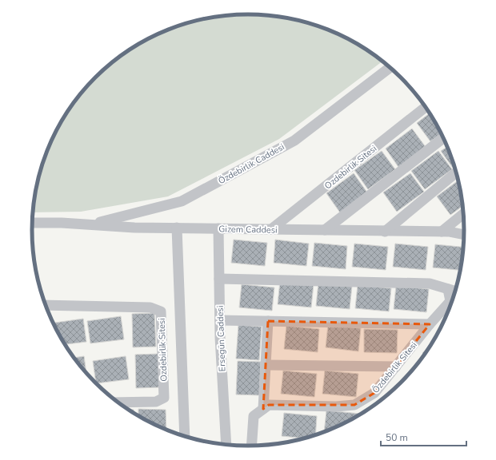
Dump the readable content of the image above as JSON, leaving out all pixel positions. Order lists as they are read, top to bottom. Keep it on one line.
{"streets":{"street":["Özdebirlik Caddesi","Ozdebirlik Sitesi","Gizem Caddesi","Ersegün Caddesi","Özdebirlik Sitesi"]},"crossings":[["Özdebirlik Caddesi","Gizem Caddesi"],["Ozdebirlik Sitesi","Gizem Caddesi"],["Gizem Caddesi","Ersegün Caddesi"]],"scale_bar":"50 m"}
